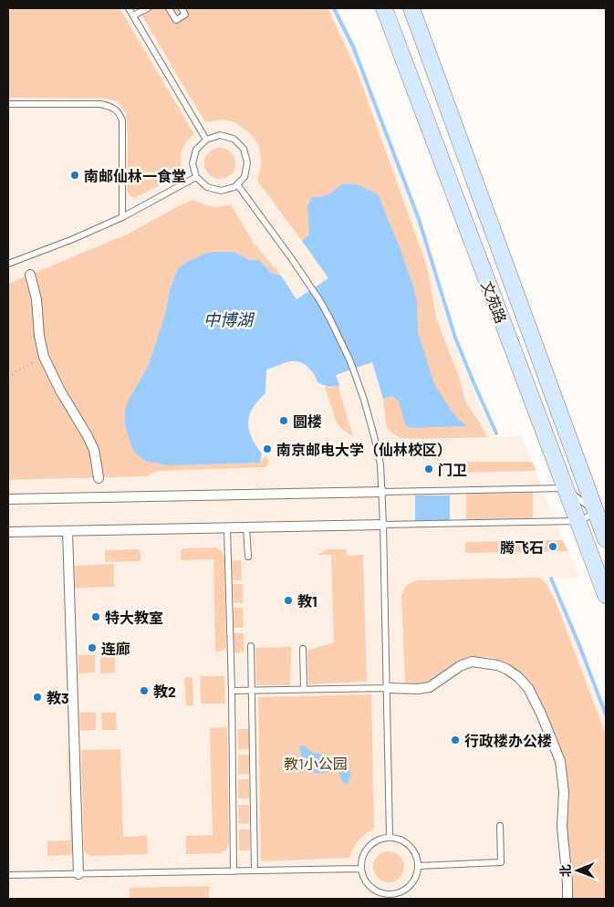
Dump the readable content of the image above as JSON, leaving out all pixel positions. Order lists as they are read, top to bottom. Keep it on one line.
{"streets":{"main road":["文苑路"]},"water":["中博湖"],"parks":["教1小公园"],"places":["南邮仙林一食堂","圆楼","南京邮电大学（仙林校区）","门卫","腾飞石","教1","特大教室","连廊","教2","教3","行政楼办公楼"],"north":"left"}
